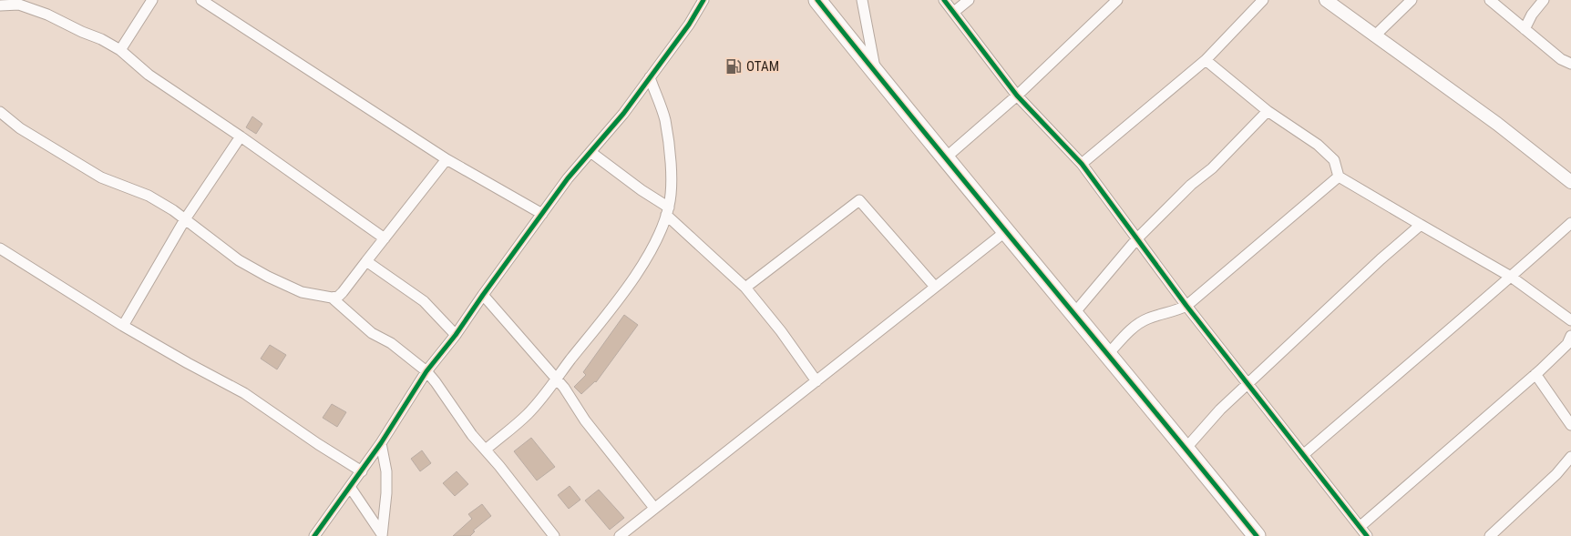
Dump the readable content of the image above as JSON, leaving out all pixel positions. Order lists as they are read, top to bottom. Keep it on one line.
{"places":{"fuel station":["OTAM"]}}
